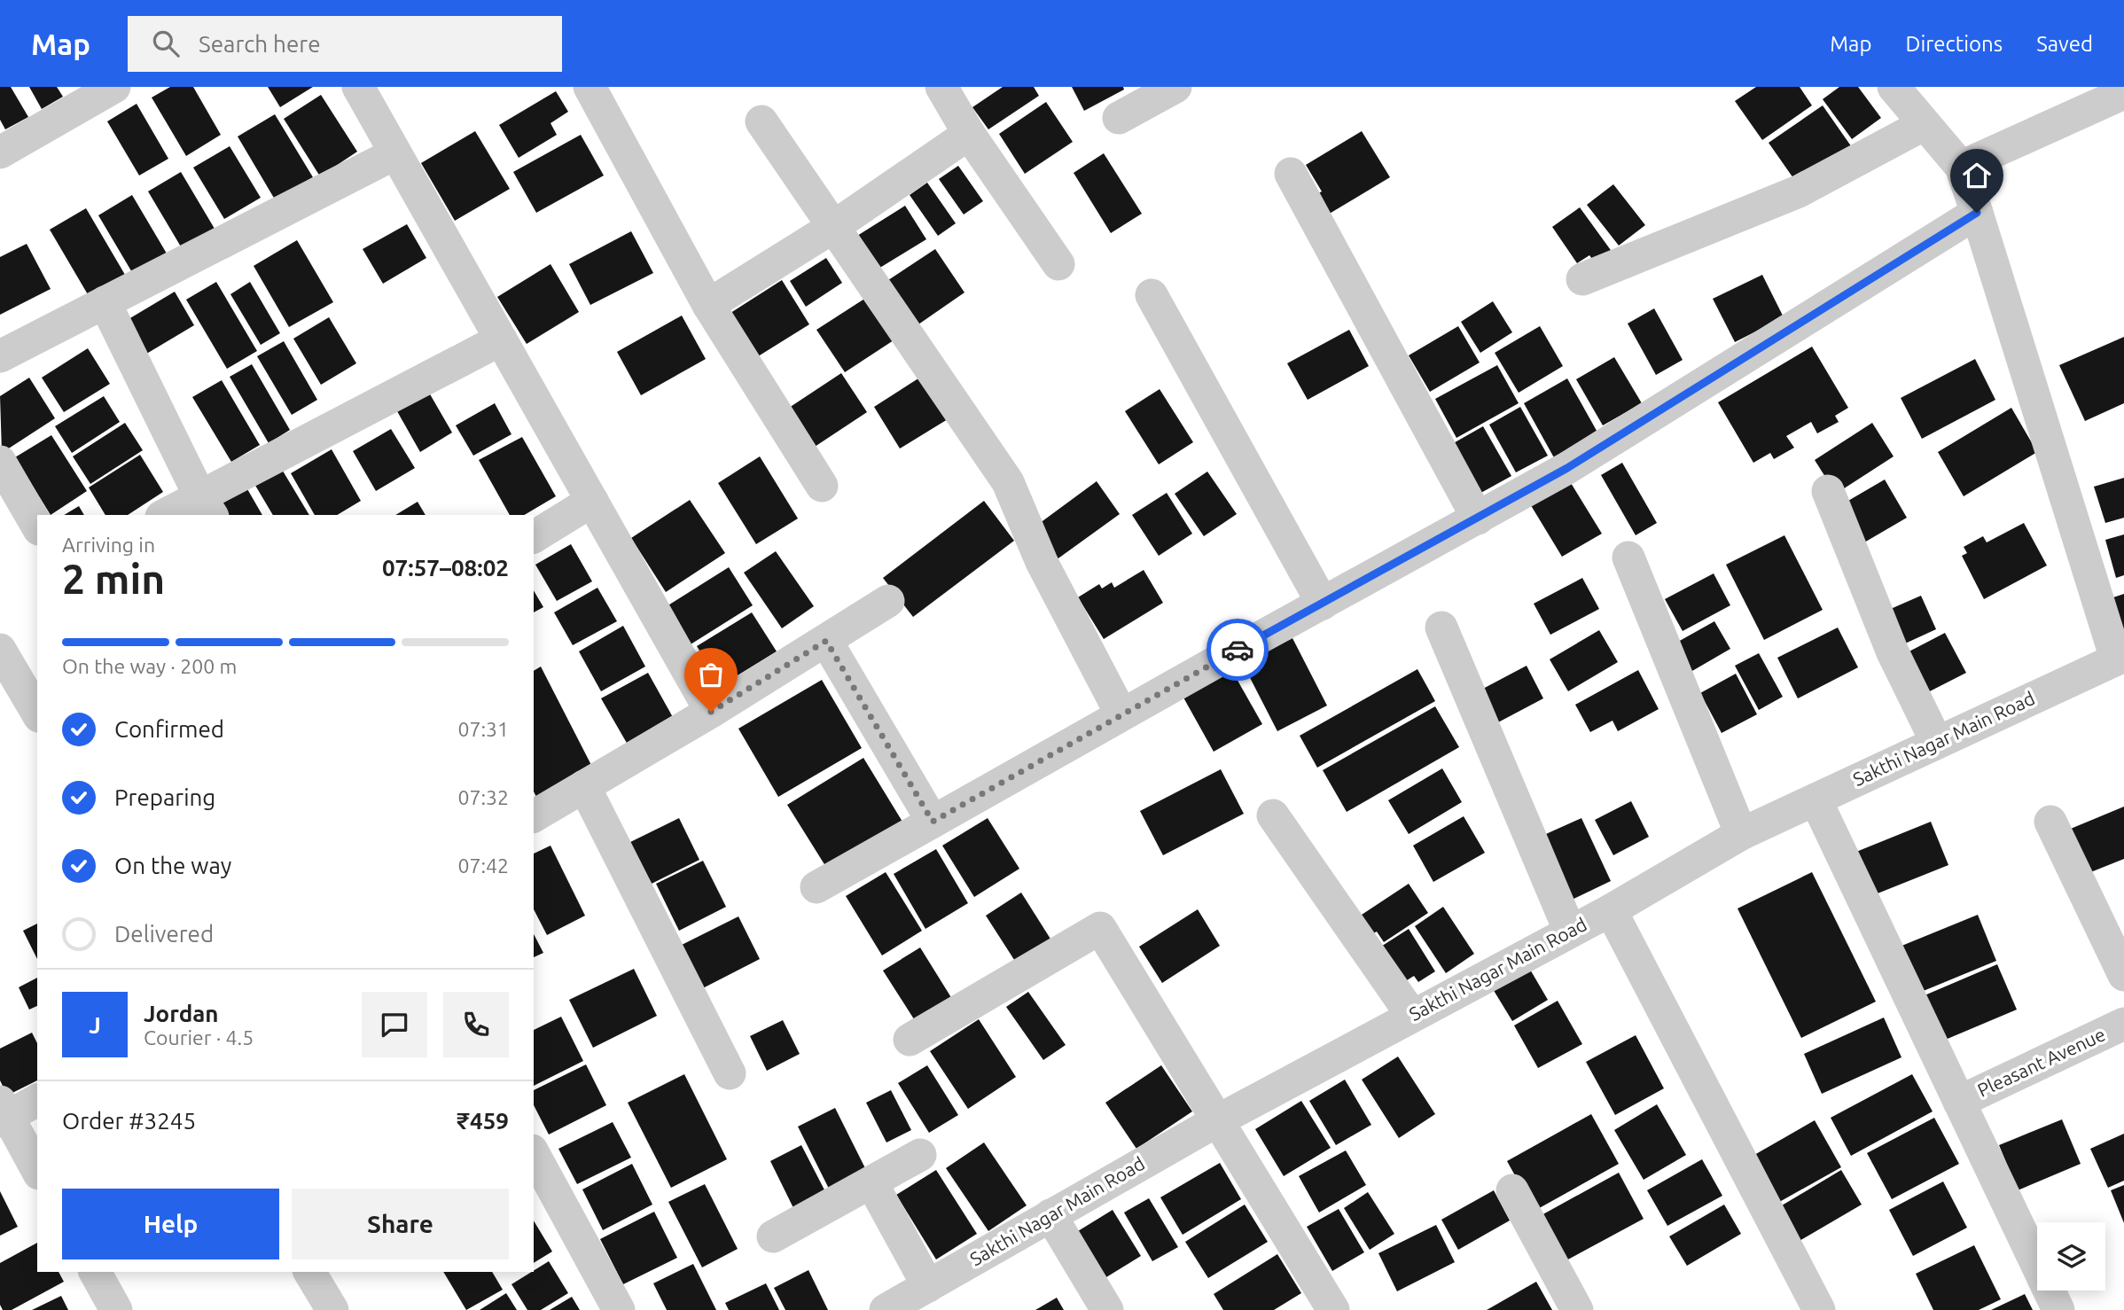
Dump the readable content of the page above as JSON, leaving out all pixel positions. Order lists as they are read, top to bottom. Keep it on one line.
{"streets":{"street":["Sakthi Nagar Main Road","Pleasant Avenue"]},"page":{"header":"Map","search":"Search here","nav":["Map","Directions","Saved"],"heading":["2 min","Arriving in","07:57–08:02"],"panel":["Jordan","Courier · 4.5","Order #3245","₹459"],"bar":"On the way · 200 m","list":[["Confirmed","07:31"],["Preparing","07:32"],["On the way","07:42"],"Delivered"],"round":"J","buttons":["Help","Share"]}}
